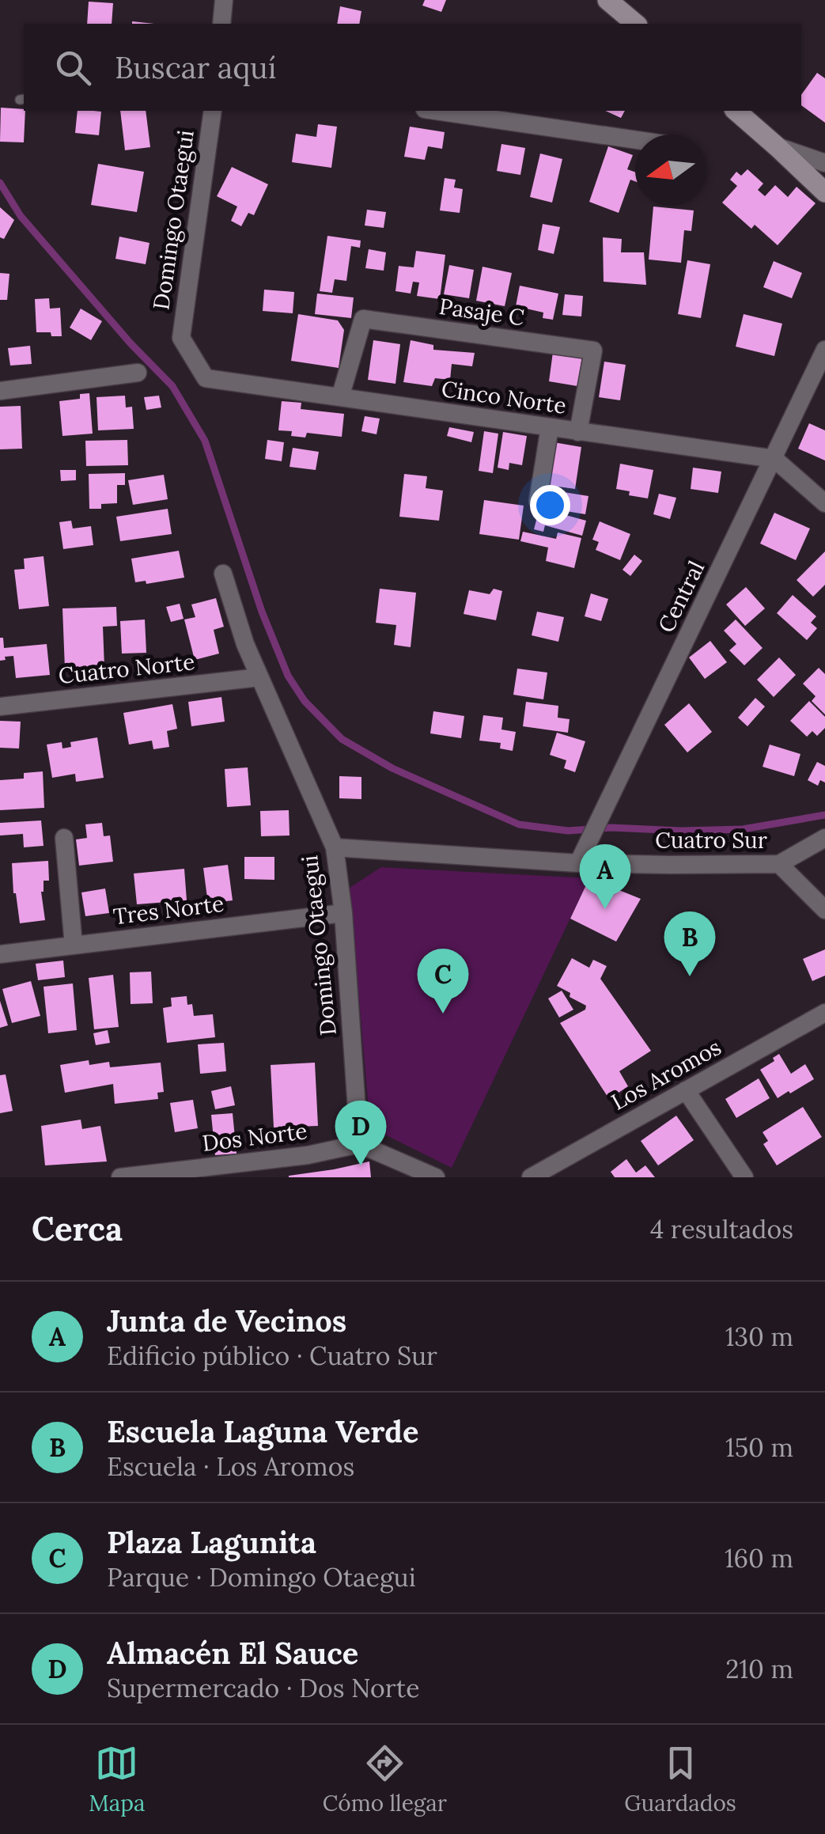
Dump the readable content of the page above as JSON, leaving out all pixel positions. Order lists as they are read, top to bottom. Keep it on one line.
{"streets":{"street":["Domingo Otaegui","Pasaje C","Cinco Norte","Central","Cuatro Norte","Cuatro Sur","Tres Norte","Los Aromos","Dos Norte"]},"crossings":[["Domingo Otaegui","Cinco Norte"],["Domingo Otaegui","Cuatro Norte"],["Domingo Otaegui","Tres Norte"],["Domingo Otaegui","Dos Norte"],["Pasaje C","Cinco Norte"],["Cinco Norte","Central"],["Central","Cuatro Sur"]],"north":"left","page":{"search":"Buscar aquí","pins":["A","B","C","D"],"heading":["Cerca","4 resultados"],"list":[{"mark":"A","name":"Junta de Vecinos","note":"Edificio público · Cuatro Sur","value":"130 m"},{"mark":"B","name":"Escuela Laguna Verde","note":"Escuela · Los Aromos","value":"150 m"},{"mark":"C","name":"Plaza Lagunita","note":"Parque · Domingo Otaegui","value":"160 m"},{"mark":"D","name":"Almacén El Sauce","note":"Supermercado · Dos Norte","value":"210 m"}],"nav":["Mapa","Cómo llegar","Guardados"]}}
